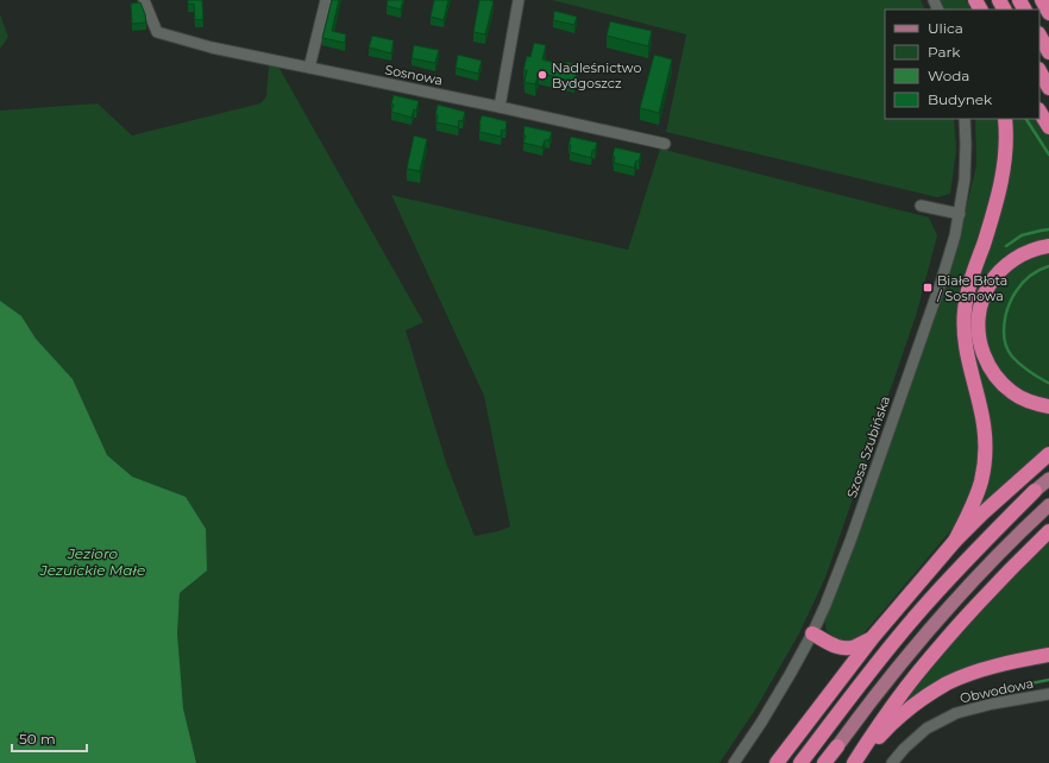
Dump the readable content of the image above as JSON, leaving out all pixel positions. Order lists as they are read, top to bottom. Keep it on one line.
{"streets":{"street":["Sosnowa","Szosa Szubińska","Obwodowa"]},"water":["Jezioro Jezuickie Małe"],"places":{"other":["Nadleśnictwo Bydgoszcz"],"transit":["Białe Błota / Sosnowa"]},"legend":["Ulica","Park","Woda","Budynek"],"scale_bar":"50 m"}
